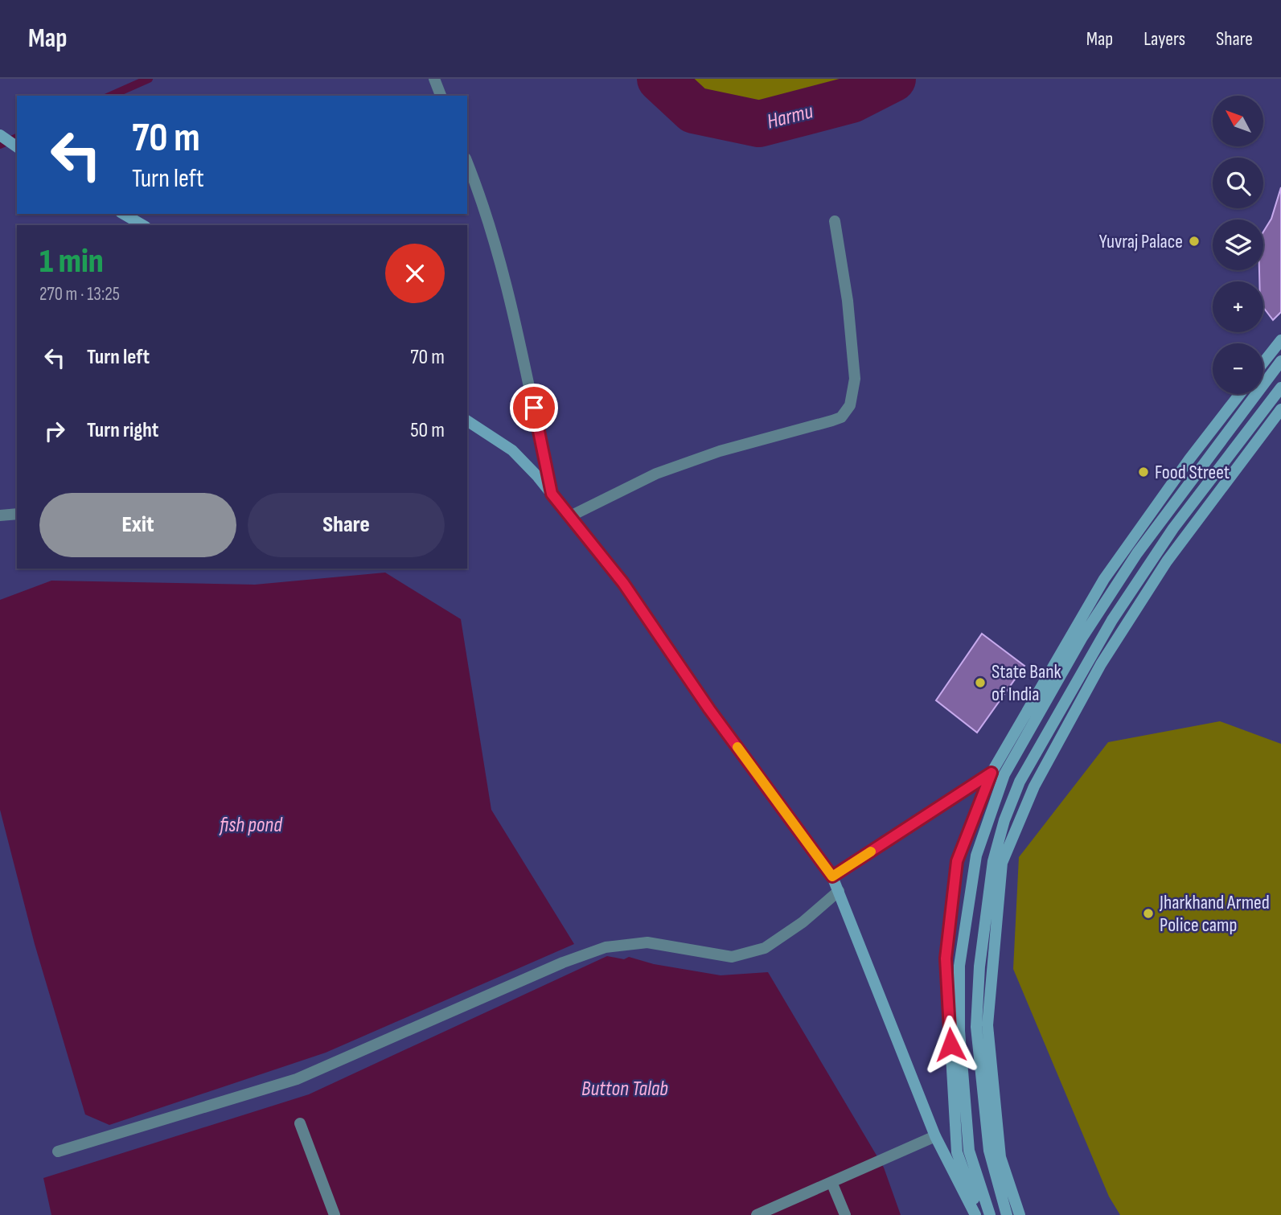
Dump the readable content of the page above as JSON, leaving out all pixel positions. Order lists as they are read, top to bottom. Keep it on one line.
{"water":["Harmu","fish pond","Button Talab"],"places":["Yuvraj Palace","Food Street","State Bank of India","Jharkhand Armed Police camp"],"north":"top left","page":{"header":"Map","nav":["Map","Layers","Share"],"map_buttons":["+","−"],"turn":["70 m","Turn left"],"heading":["1 min","270 m · 13:25"],"list":[{"name":"Turn left","value":"70 m"},{"name":"Turn right","value":"50 m"}],"buttons":["Exit","Share"]}}
